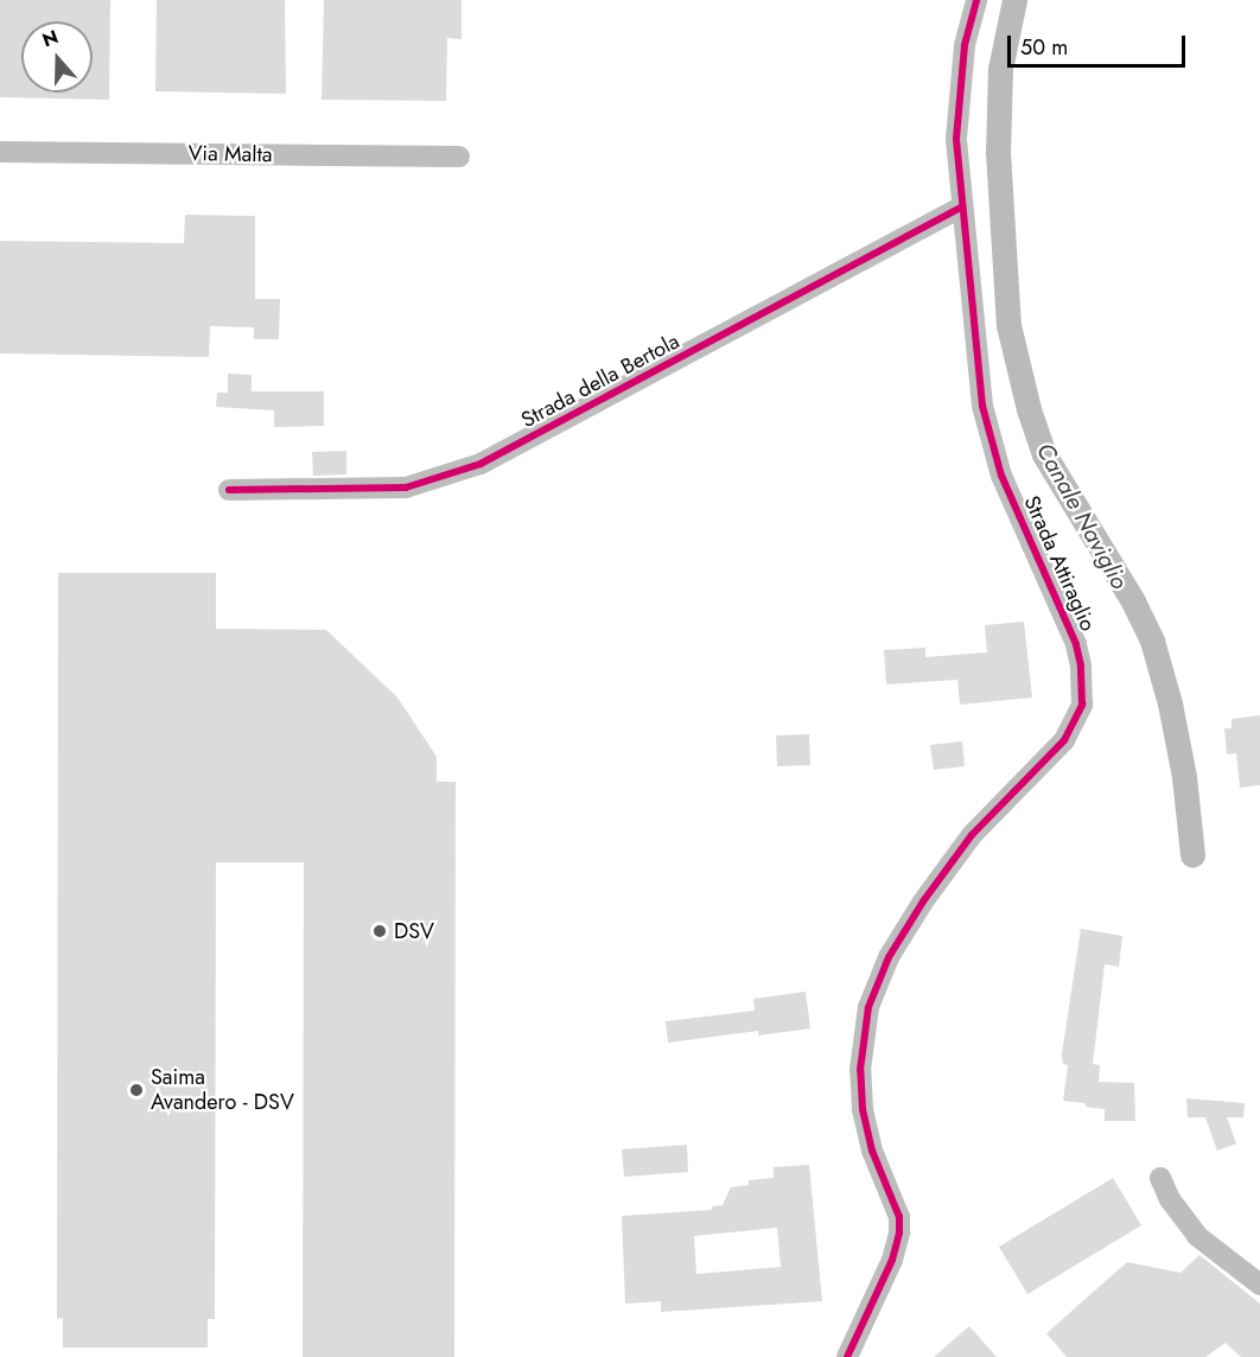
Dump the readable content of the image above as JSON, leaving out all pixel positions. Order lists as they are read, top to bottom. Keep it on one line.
{"streets":{"street":["Via Malta","Strada della Bertola","Strada Attiraglio"]},"crossings":[["Strada della Bertola","Strada Attiraglio"]],"water":["Canale Naviglio"],"places":["DSV","Saima Avandero - DSV"],"scale_bar":"50 m","north":"top"}
